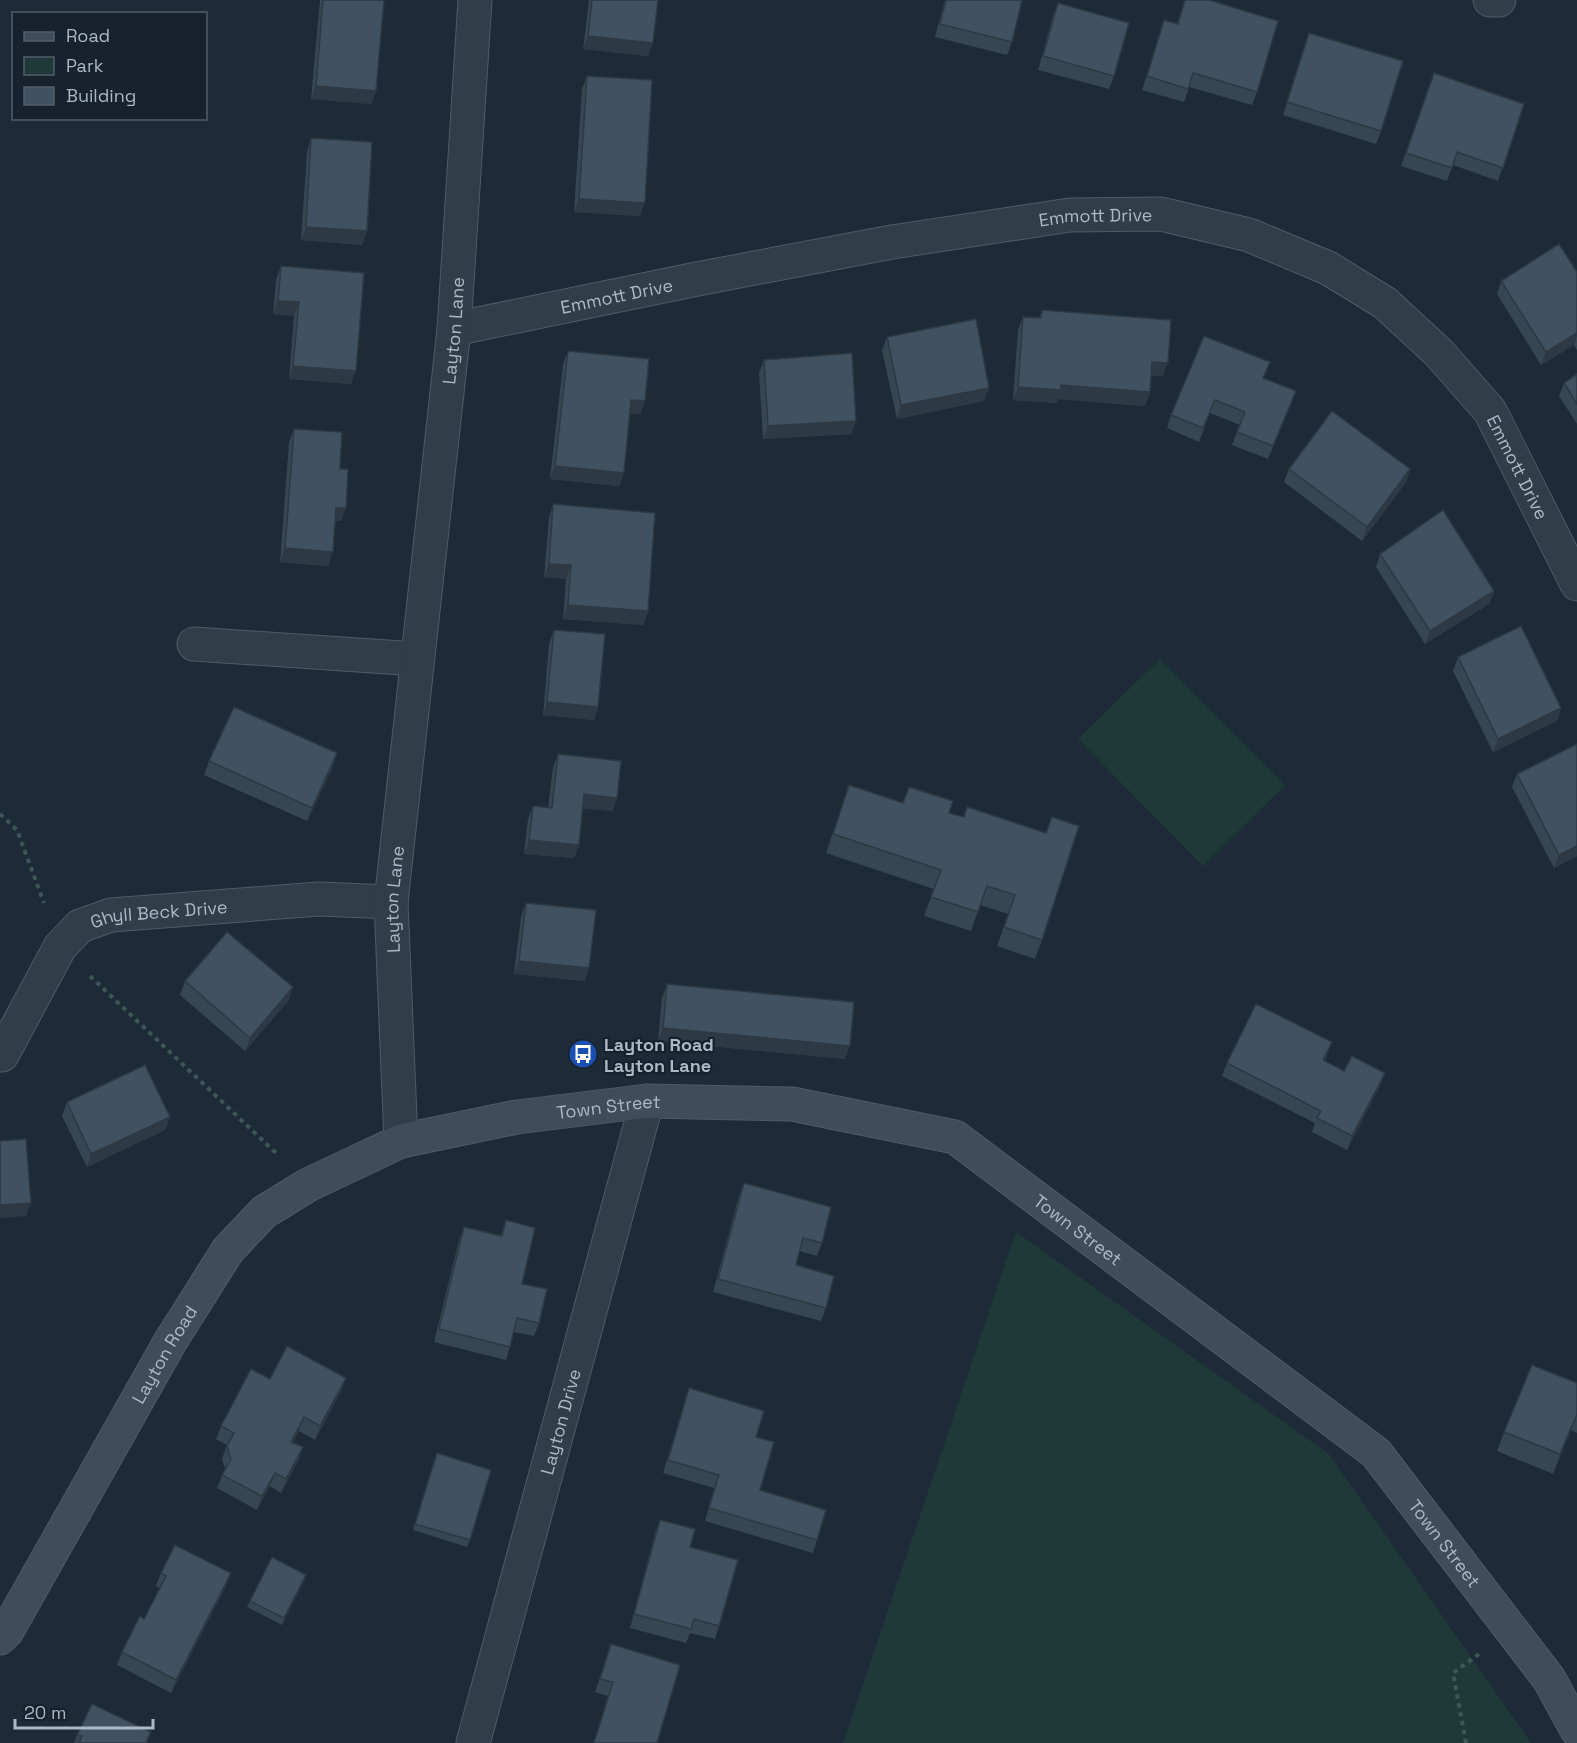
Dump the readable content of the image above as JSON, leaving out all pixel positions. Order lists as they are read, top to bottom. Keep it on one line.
{"streets":{"street":["Emmott Drive","Layton Lane","Ghyll Beck Drive","Town Street","Layton Road","Layton Drive"]},"crossings":[["Emmott Drive","Layton Lane"],["Layton Lane","Ghyll Beck Drive"],["Layton Lane","Town Street"],["Layton Lane","Layton Road"],["Town Street","Layton Road"],["Town Street","Layton Drive"]],"places":{"bus stop":["Layton Road Layton Lane"]},"legend":["Road","Park","Building"],"scale_bar":"20 m"}
